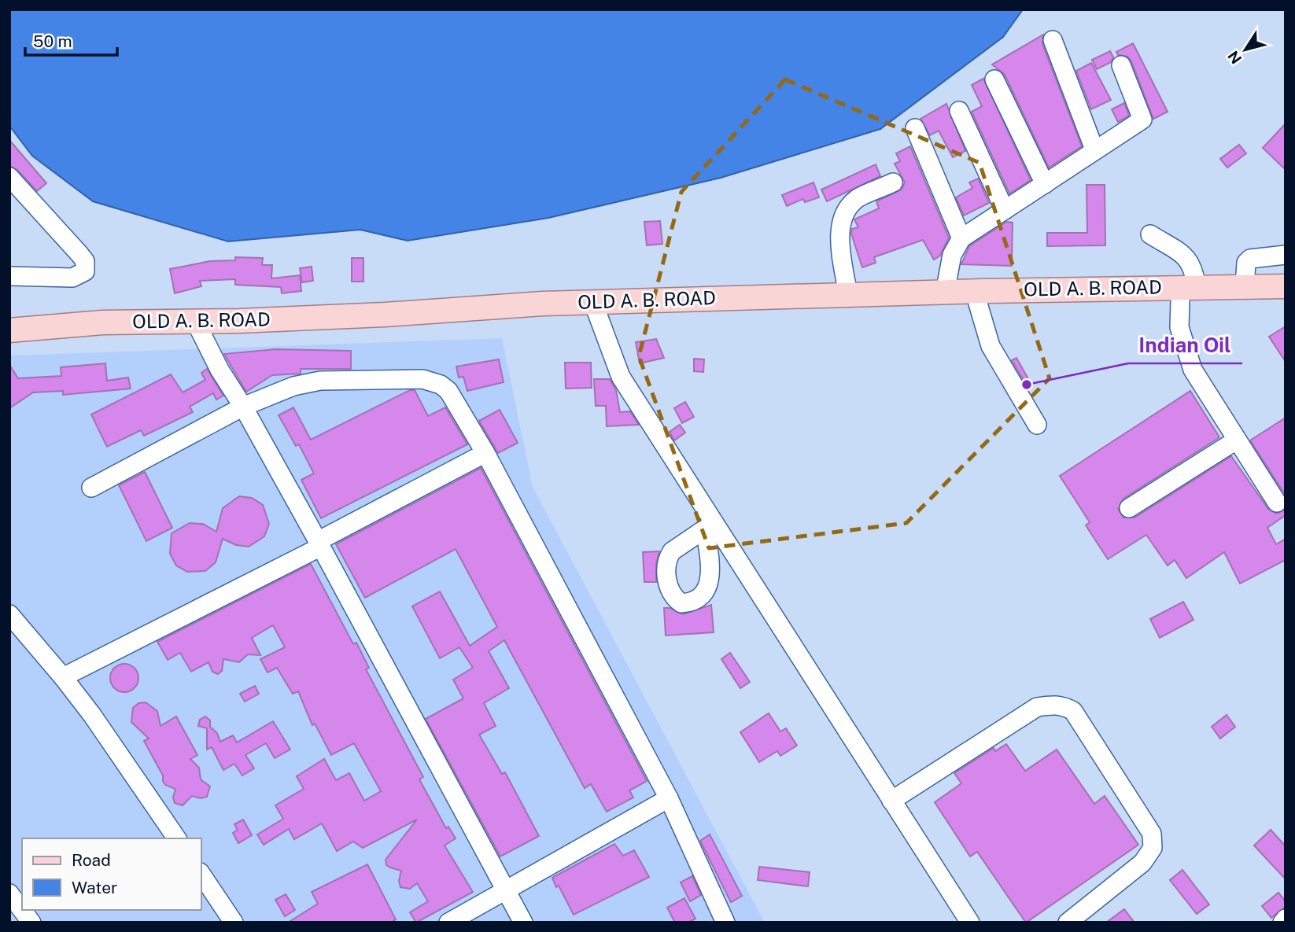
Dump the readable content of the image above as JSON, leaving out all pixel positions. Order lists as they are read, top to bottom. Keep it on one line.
{"streets":{"main road":["OLD A. B. ROAD"]},"places":["Indian Oil"],"legend":["Road","Water"],"scale_bar":"50 m","north":"bottom left"}
